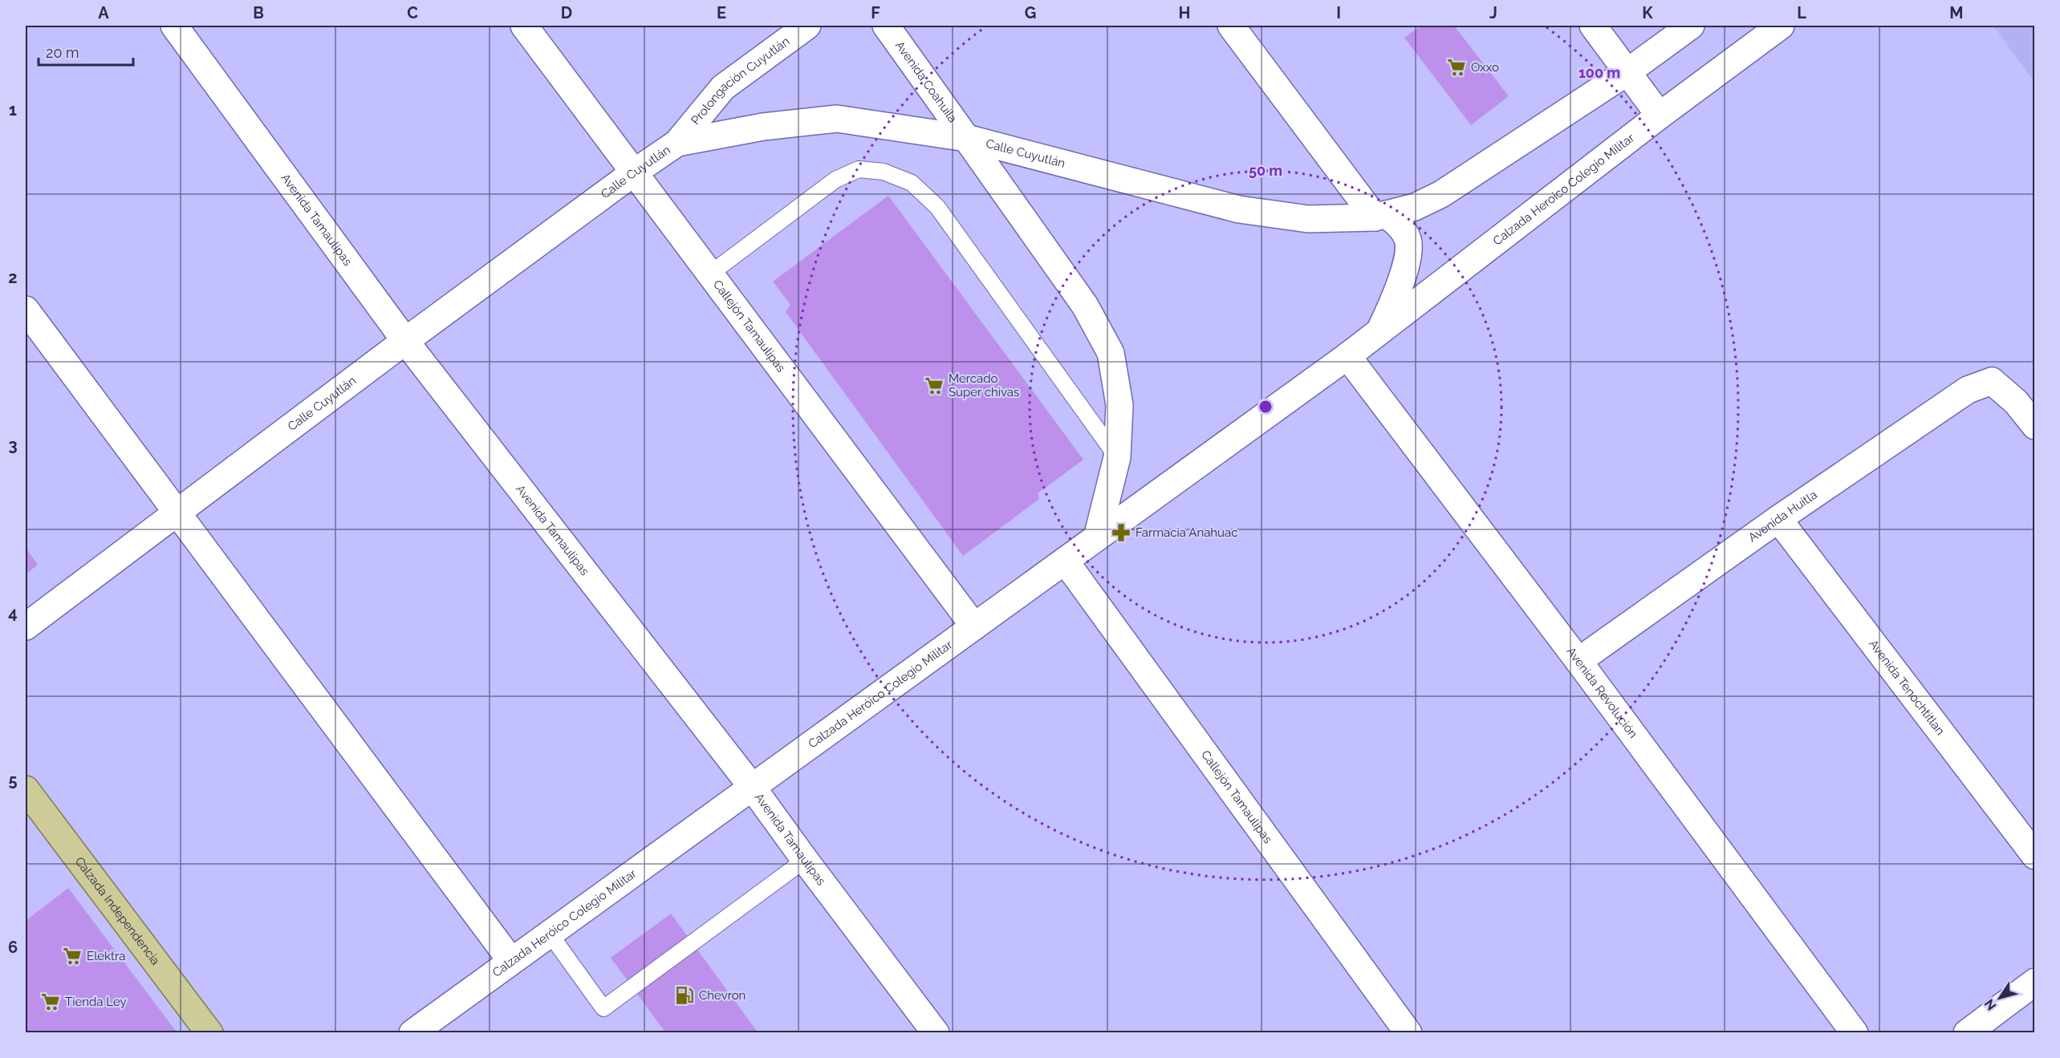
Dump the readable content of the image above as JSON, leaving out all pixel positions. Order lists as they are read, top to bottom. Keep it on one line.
{"streets":{"main road":["Calzada Independencia"],"street":["Prolongación Cuyutlán","Avenida Coahuila","Calle Cuyutlán","Calzada Heroico Colegio Militar","Avenida Tamaulipas","Callejón Tamaulipas","Avenida Huitla","Avenida Tenochtitlan","Avenida Revolución","Calzada Heróico Colegio Militar"]},"crossings":[["Prolongación Cuyutlán","Calle Cuyutlán"],["Avenida Coahuila","Calle Cuyutlán"],["Avenida Coahuila","Calzada Heróico Colegio Militar"],["Calle Cuyutlán","Avenida Tamaulipas"],["Calle Cuyutlán","Callejón Tamaulipas"],["Calzada Heroico Colegio Militar","Avenida Revolución"],["Calzada Heroico Colegio Militar","Calzada Heróico Colegio Militar"],["Avenida Tamaulipas","Calzada Heróico Colegio Militar"],["Callejón Tamaulipas","Calzada Heróico Colegio Militar"],["Avenida Huitla","Avenida Tenochtitlan"],["Avenida Huitla","Avenida Revolución"],["Avenida Revolución","Calzada Heróico Colegio Militar"]],"places":{"supermarket":["Oxxo","Mercado Super chivas","Elektra","Tienda Ley"],"pharmacy":["Farmacia Anahuac"],"fuel station":["Chevron"]},"scale_bar":"20 m","north":"bottom left","grid":{"columns":["A","B","C","D","E","F","G","H","I","J","K","L","M"],"rows":["1","2","3","4","5","6"]},"rings":["100 m","50 m"]}
